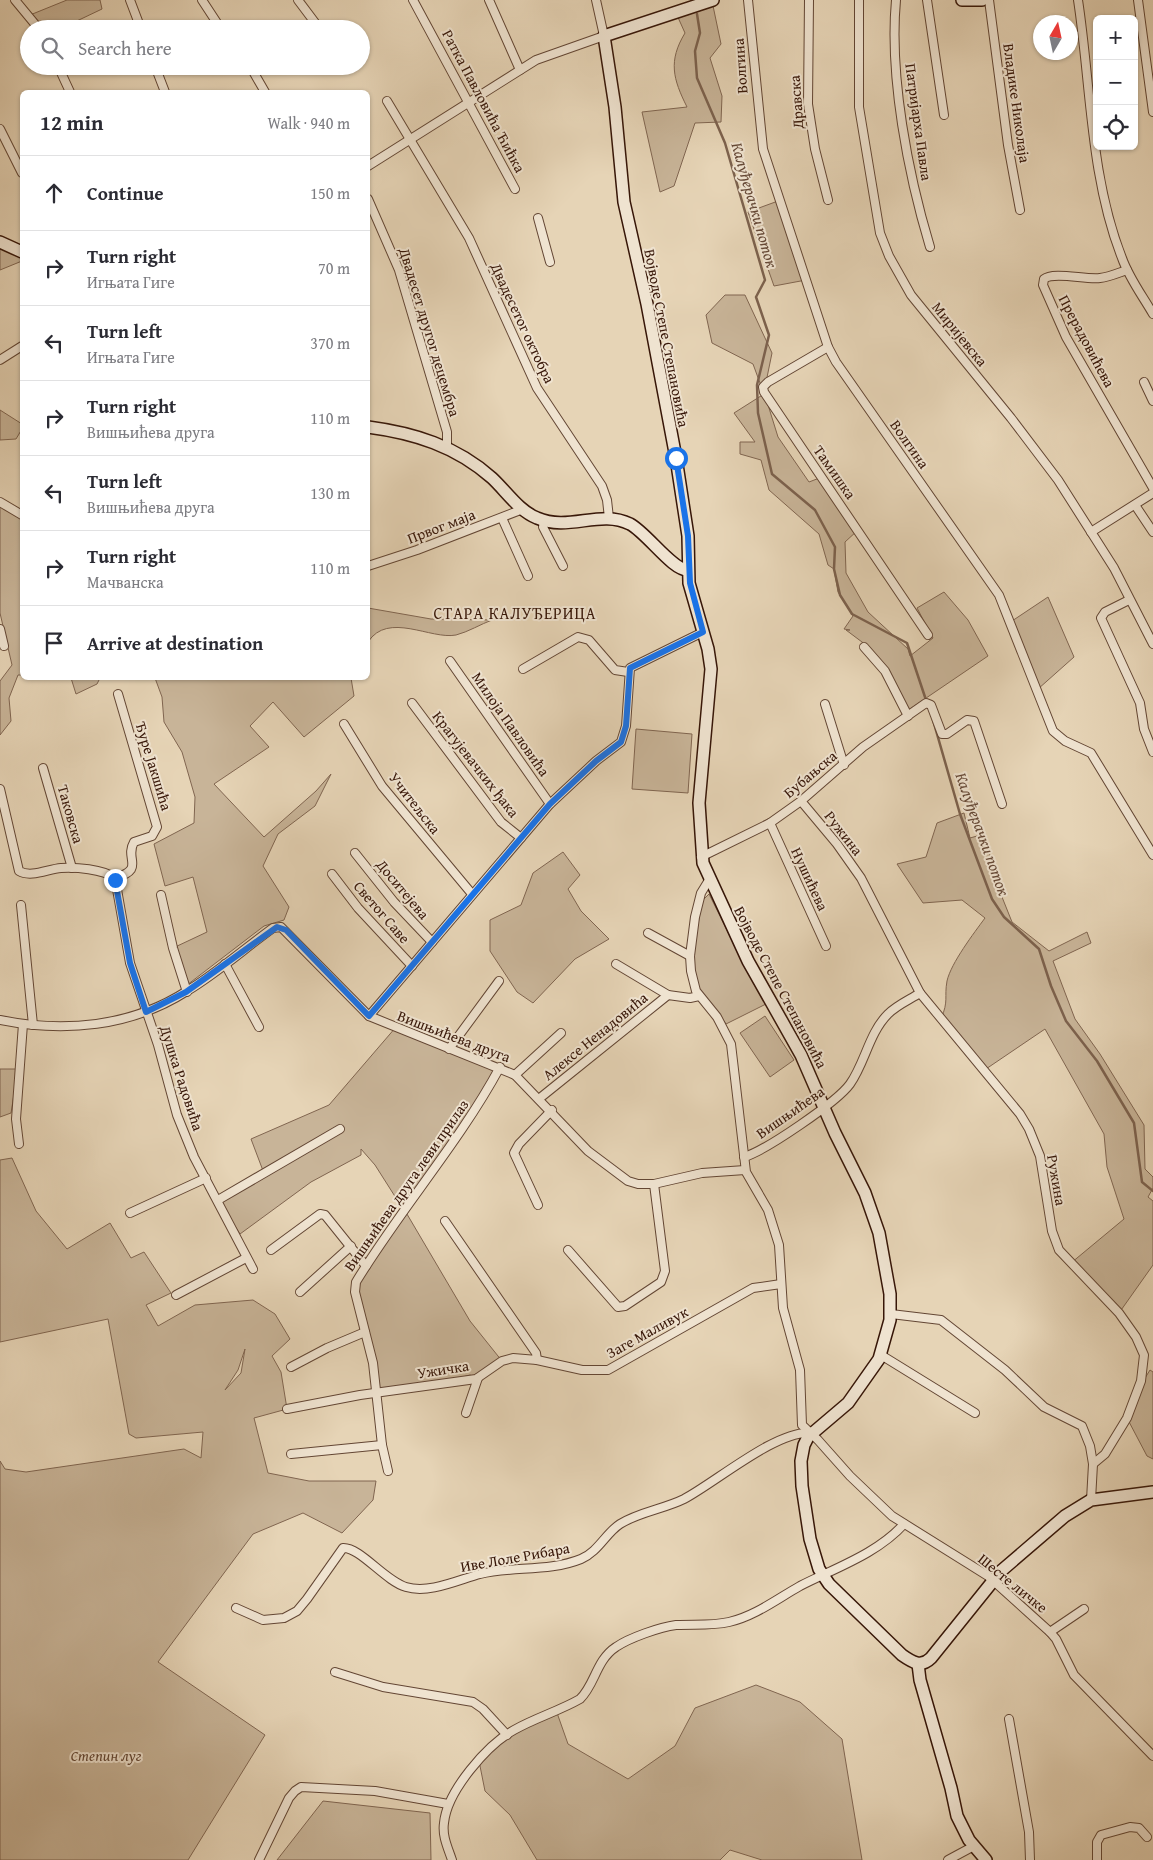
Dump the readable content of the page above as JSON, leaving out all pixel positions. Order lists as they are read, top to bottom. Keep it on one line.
{"streets":{"street":["Волгина","Ратка Павловића Ћићка","Дравска","Владике Николаја","Патријарха Павла","Двадесетог октобра","Двадесет другог децембра","Миријевска","Војводе Степе Степановића","Прерадовићева","Тамишка","Првог маја","Милоја Павловића","Крагујевачких ђака","Ђуре Јакшића","Бубањска","Учитељска","Таковска","Ружина","Нушићева","Доситејева","Светог Саве","Вишњићева друга","Алексе Ненадовића","Душка Радовића","Вишњићева","Вишњићева друга леви прилаз","Заге Маливук","Ужичка","Иве Лоле Рибара","Шесте личке"]},"crossings":[["Волгина","Тамишка"],["Војводе Степе Степановића","Бубањска"],["Војводе Степе Степановића","Вишњићева"],["Војводе Степе Степановића","Иве Лоле Рибара"],["Војводе Степе Степановића","Шесте личке"],["Ђуре Јакшића","Душка Радовића"],["Бубањска","Ружина"],["Бубањска","Нушићева"],["Ружина","Вишњићева"],["Вишњићева друга","Алексе Ненадовића"],["Вишњићева друга","Душка Радовића"],["Вишњићева друга","Вишњићева друга леви прилаз"],["Вишњићева друга","Шесте личке"],["Вишњићева друга леви прилаз","Ужичка"],["Заге Маливук","Ужичка"],["Заге Маливук","Шесте личке"],["Иве Лоле Рибара","Шесте личке"]],"districts":["СТАРА КАЛУЂЕРИЦА"],"water":["Калуђерачки поток"],"parks":["Степин луг"],"north":"top","page":{"map_buttons":["+","−"],"search":"Search here","heading":["12 min","Walk · 940 m"],"list":[["Continue","150 m"],["Turn right","Игњата Гиге","70 m"],["Turn left","Игњата Гиге","370 m"],["Turn right","Вишњићева друга","110 m"],["Turn left","Вишњићева друга","130 m"],["Turn right","Мачванска","110 m"],"Arrive at destination"]}}
